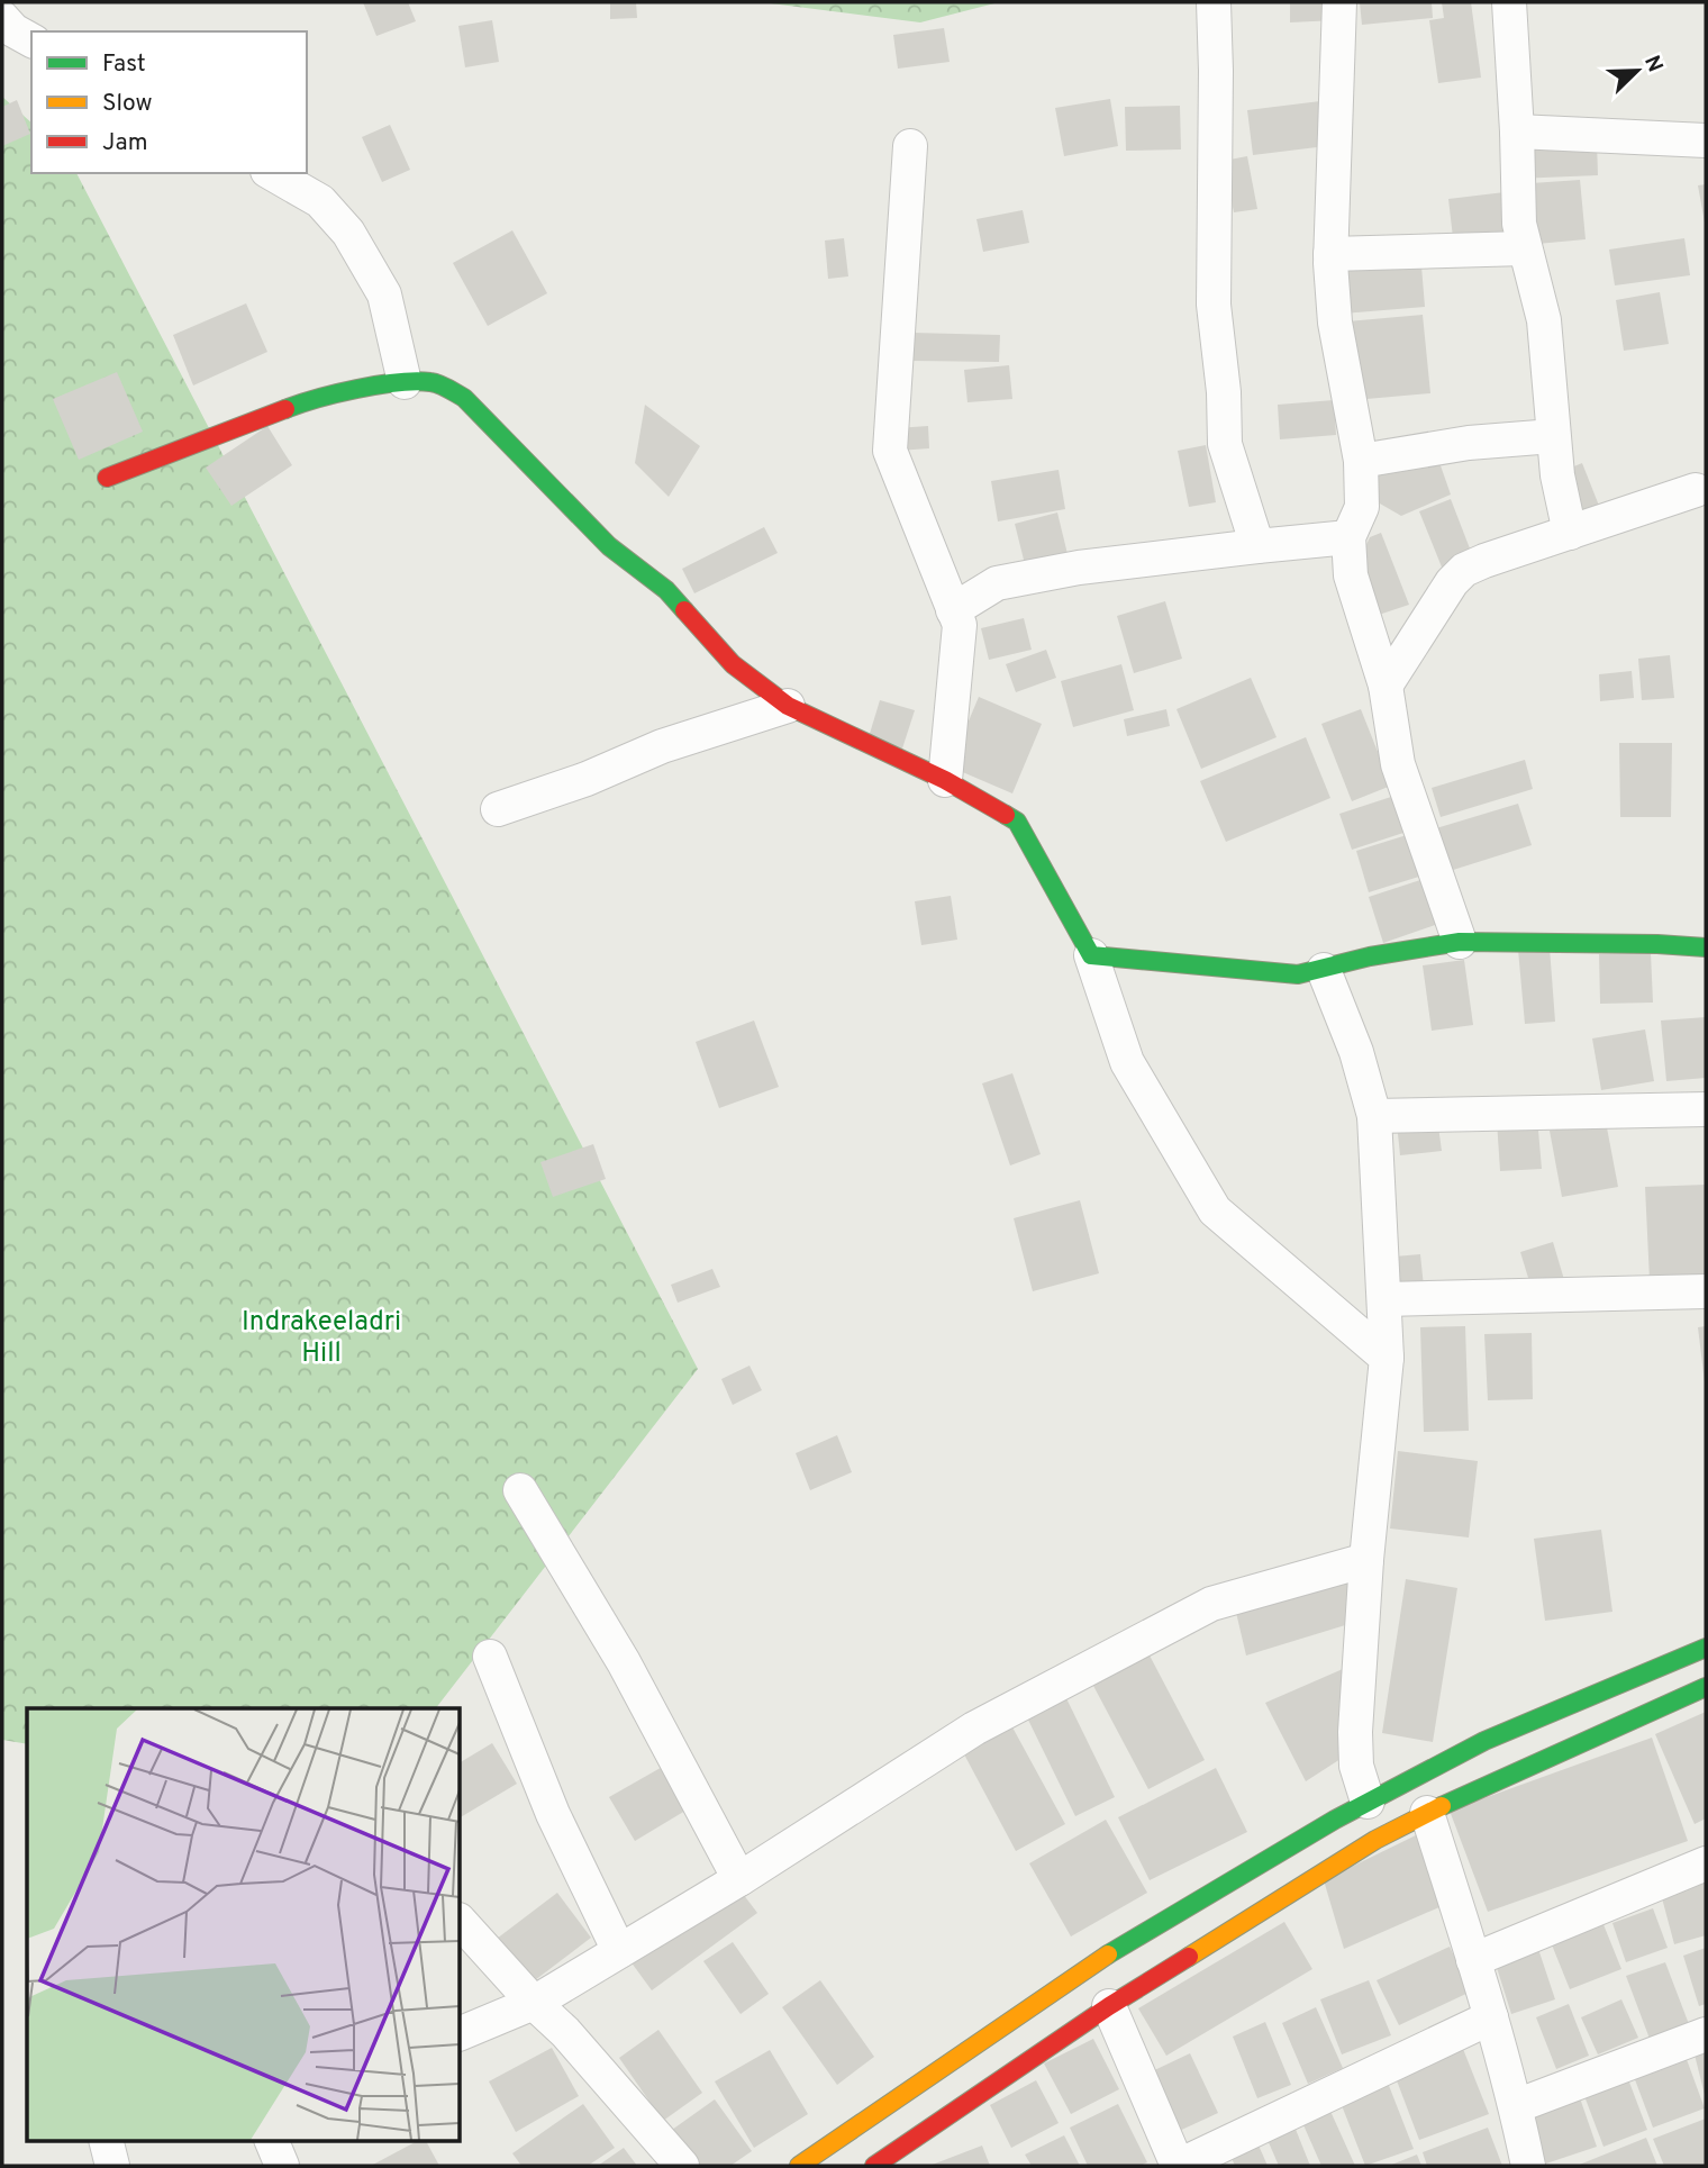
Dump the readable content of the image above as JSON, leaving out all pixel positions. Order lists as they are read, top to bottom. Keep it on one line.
{"parks":["Indrakeeladri Hill"],"legend":["Fast","Slow","Jam"],"north":"top right"}
